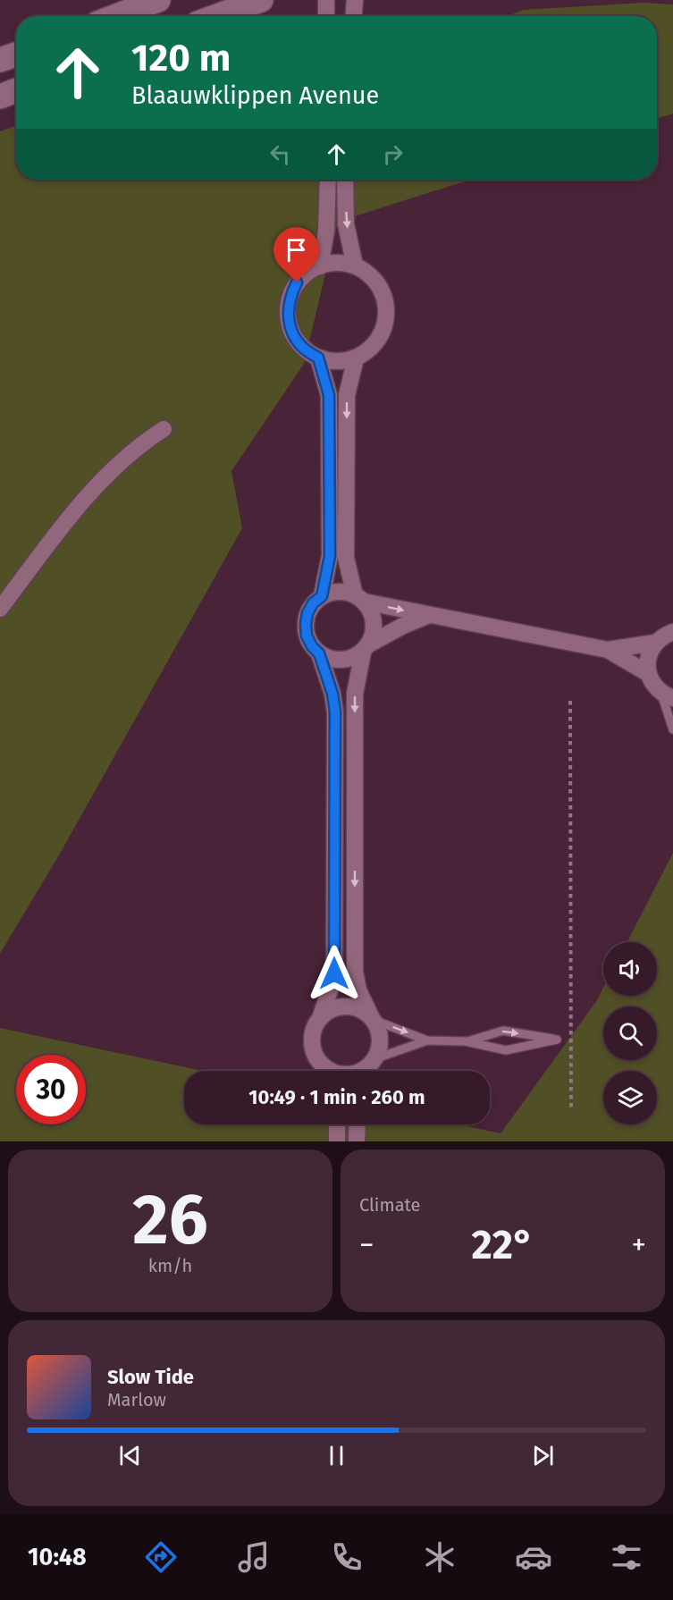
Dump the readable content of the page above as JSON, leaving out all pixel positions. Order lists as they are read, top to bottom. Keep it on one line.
{"page":{"turn":["120 m","Blaauwklippen Avenue"],"limit":"30","trip":"10:49 · 1 min · 260 m","tile":[["26","km/h"],"Climate"],"heat":["−","22°","+"],"song":["Slow Tide","Marlow"],"tabs":"10:48"}}
